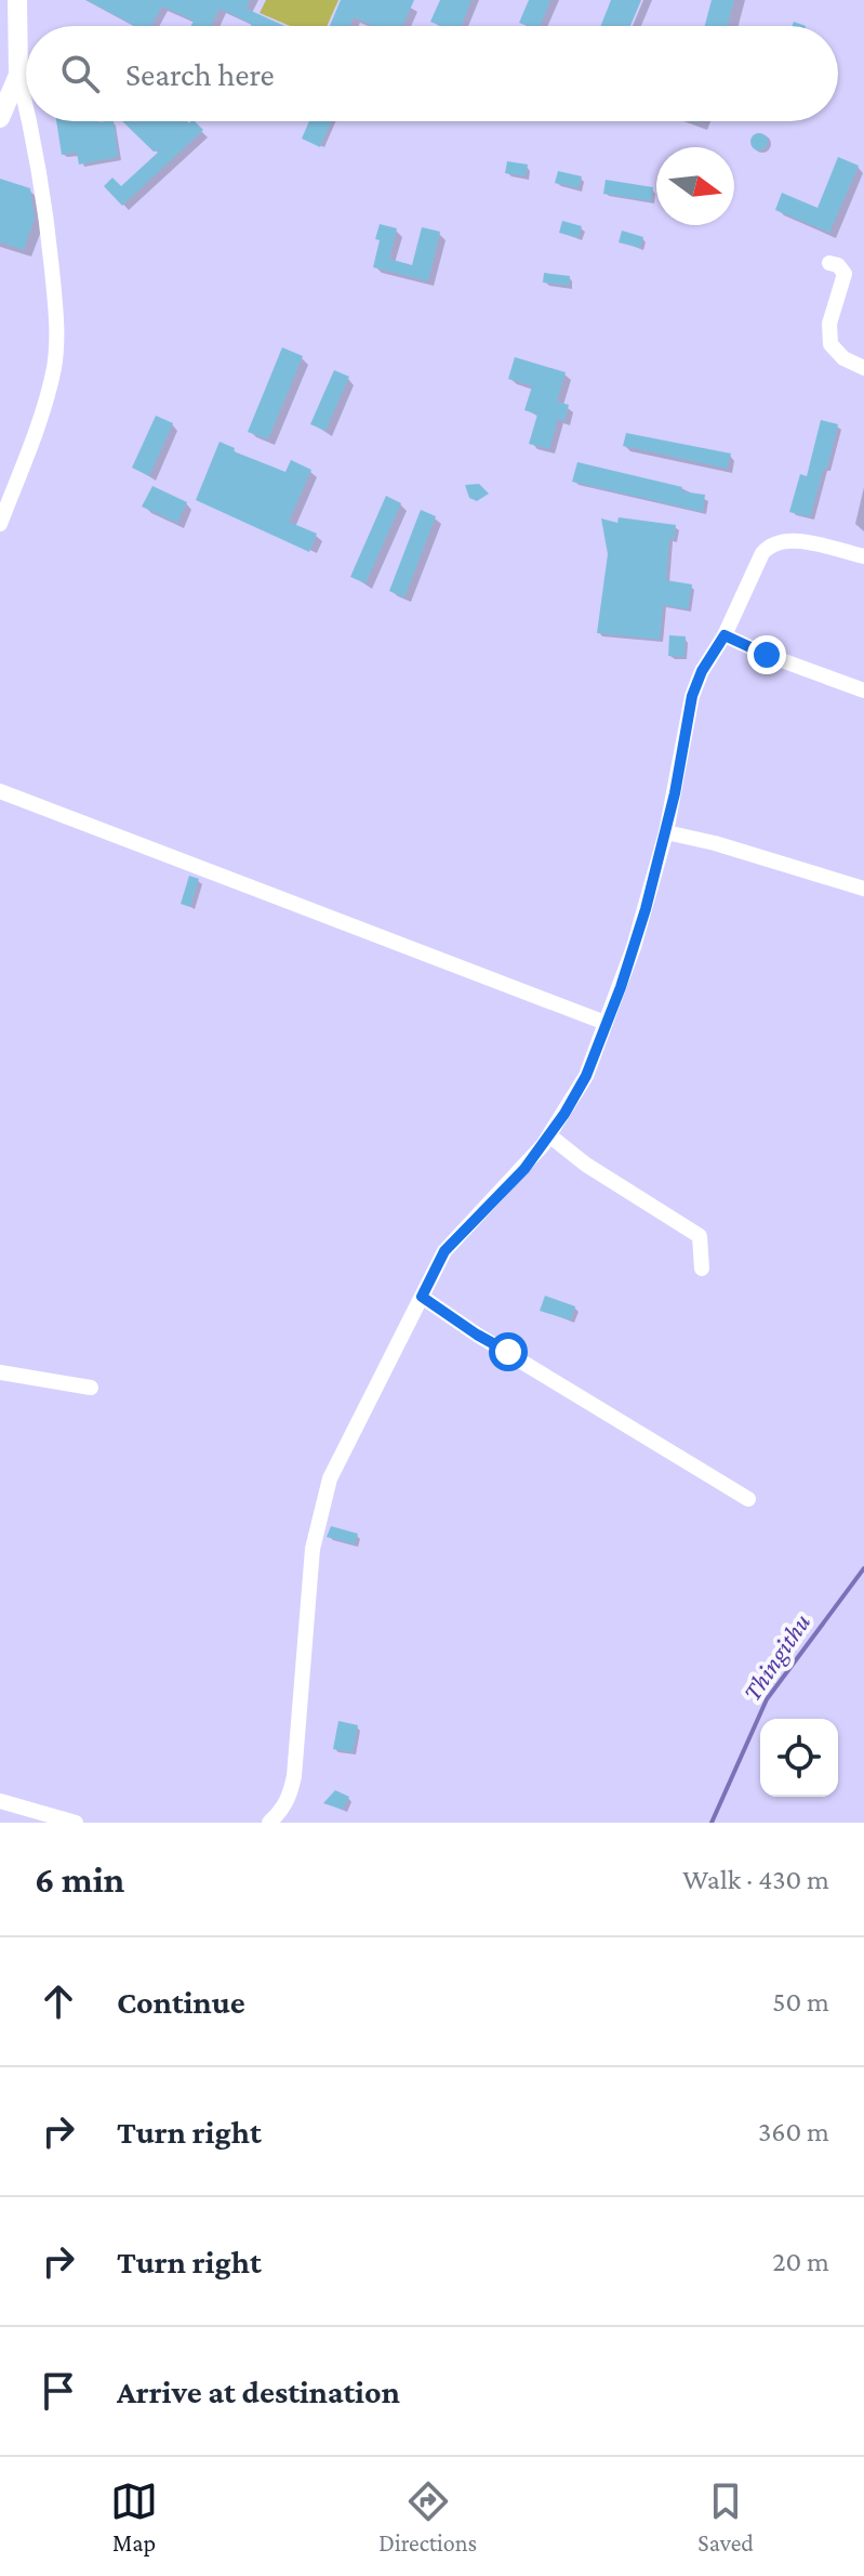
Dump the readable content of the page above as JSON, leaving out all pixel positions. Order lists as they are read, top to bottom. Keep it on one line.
{"water":["Thingithu"],"north":"right","page":{"search":"Search here","heading":["6 min","Walk · 430 m"],"list":[["Continue","50 m"],["Turn right","360 m"],["Turn right","20 m"],"Arrive at destination"],"nav":["Map","Directions","Saved"]}}
